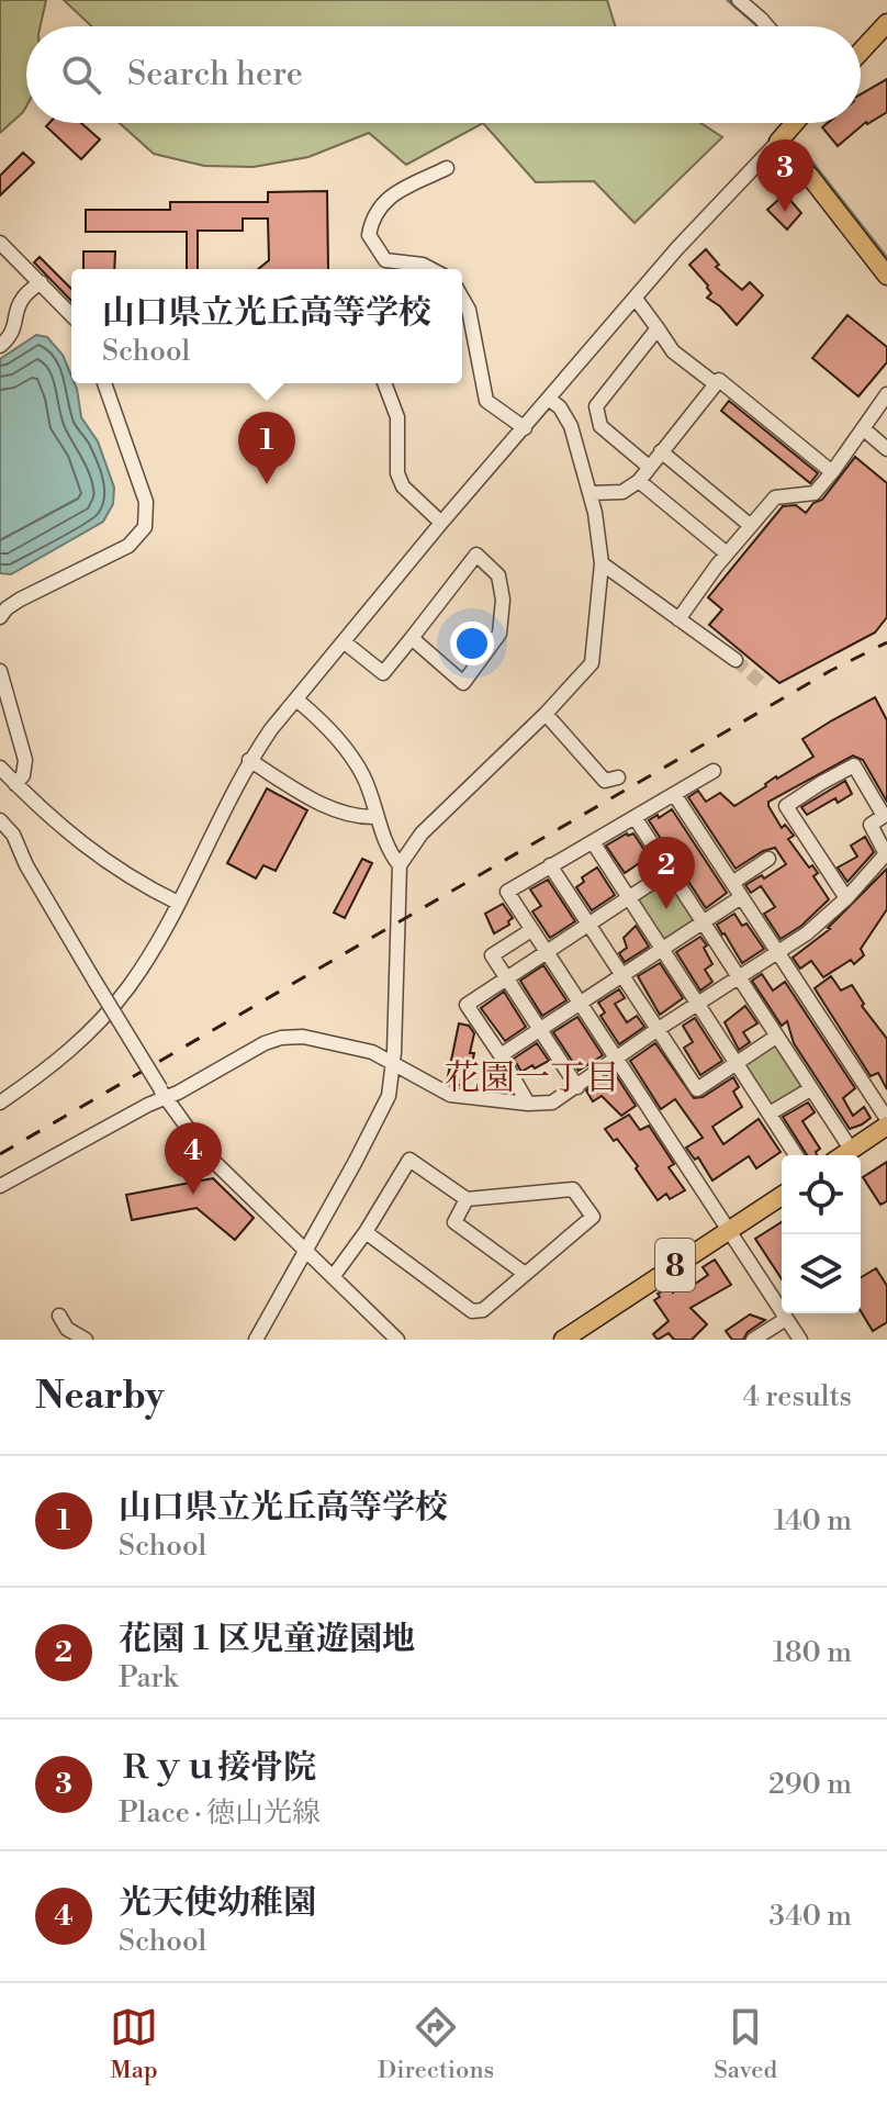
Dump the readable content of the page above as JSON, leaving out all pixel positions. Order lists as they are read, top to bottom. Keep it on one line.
{"streets":{"main road":["8"]},"districts":["花園一丁目"],"page":{"search":"Search here","pins":["3","1","2","4"],"popup":["山口県立光丘高等学校","School"],"heading":["Nearby","4 results"],"list":[{"mark":"1","name":"山口県立光丘高等学校","note":"School","value":"140 m"},{"mark":"2","name":"花園１区児童遊園地","note":"Park","value":"180 m"},{"mark":"3","name":"Ｒｙｕ接骨院","note":"Place · 徳山光線","value":"290 m"},{"mark":"4","name":"光天使幼稚園","note":"School","value":"340 m"}],"nav":["Map","Directions","Saved"]}}
